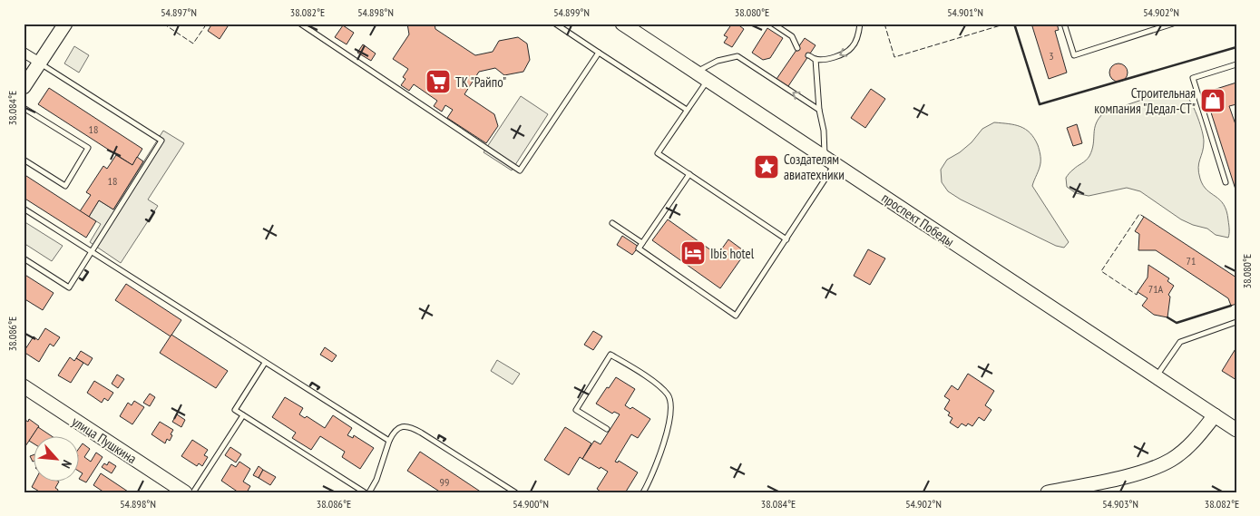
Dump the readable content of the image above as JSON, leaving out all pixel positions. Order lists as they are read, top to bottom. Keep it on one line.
{"streets":{"main road":["проспект Победы","улица Пушкина"]},"places":{"supermarket":["ТК \"Райпо\""],"shop":["Строительная компания \"Дедал-СТ\""],"place":["Создателям авиатехники"],"hotel":["Ibis hotel"]},"house_numbers":["3","18","18","71","71А","99"],"north":"bottom right","coordinates":["54.897°N","38.082°E","54.898°N","54.899°N","38.080°E","54.901°N","54.902°N","38.084°E","38.086°E","54.900°N","54.903°N"]}
